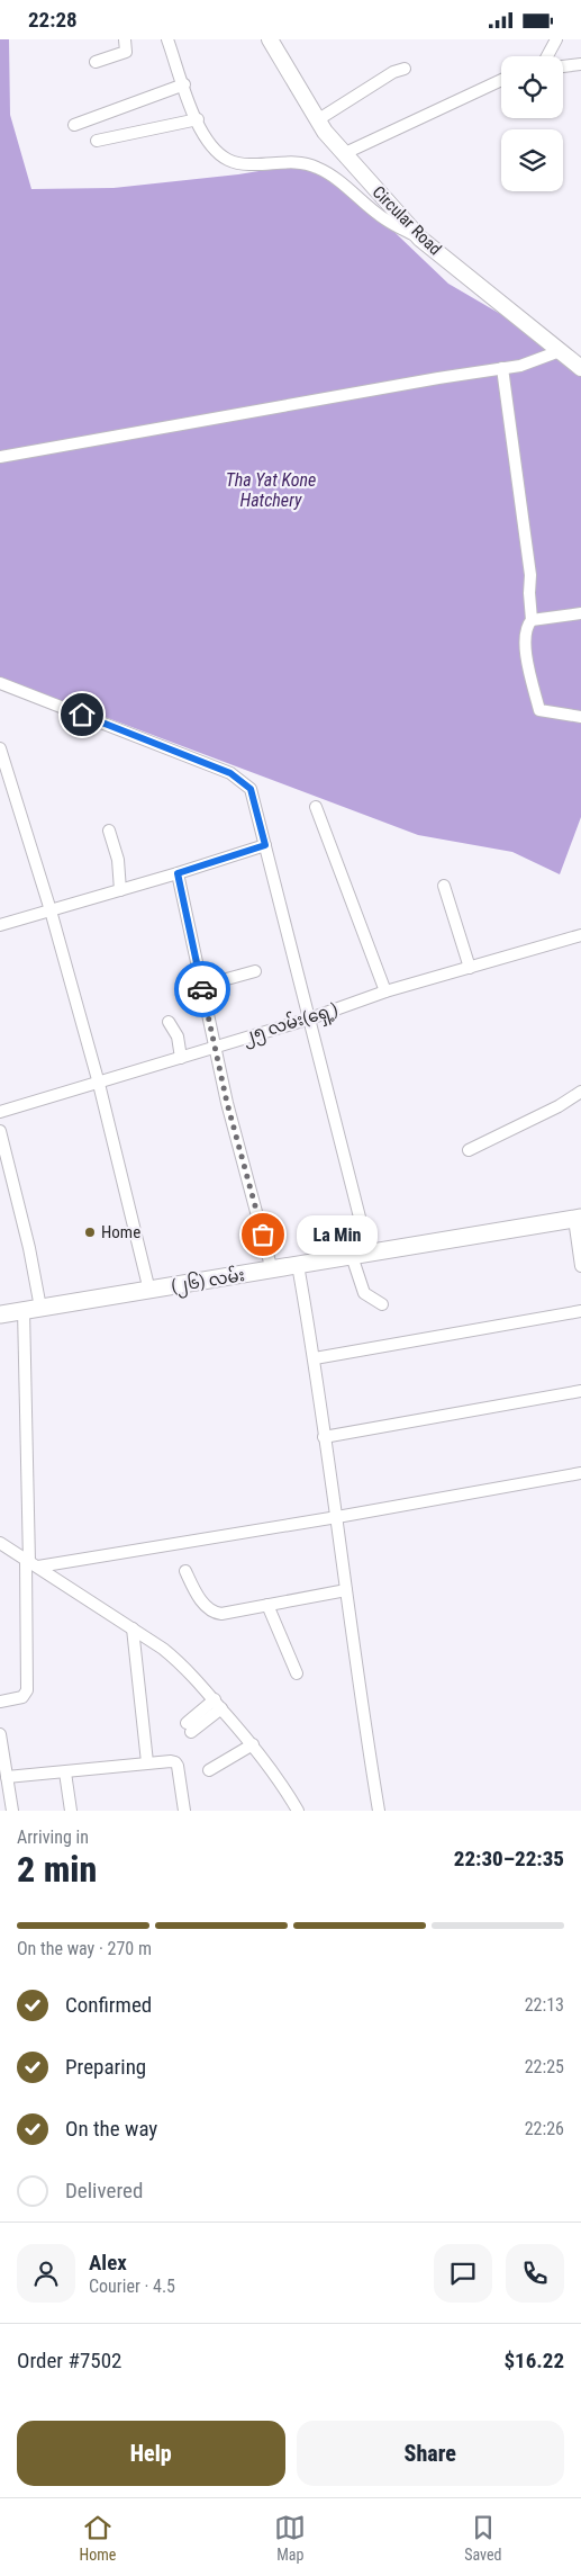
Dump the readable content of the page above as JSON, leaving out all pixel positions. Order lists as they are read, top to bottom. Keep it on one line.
{"streets":{"main road":["(၂၆) လမ်း"],"street":["Circular Road","၂၅ လမ်း(ရှေ့)"]},"water":["Tha Yat Kone Hatchery"],"places":["Home","La Min"],"page":{"status":"22:28","bubble":"La Min","heading":["2 min","Arriving in","22:30–22:35"],"panel":["Alex","Courier · 4.5","Order #7502","$16.22"],"bar":"On the way · 270 m","list":[["Confirmed","22:13"],["Preparing","22:25"],["On the way","22:26"],"Delivered"],"buttons":["Help","Share"],"tabs":["Home","Map","Saved"]}}
